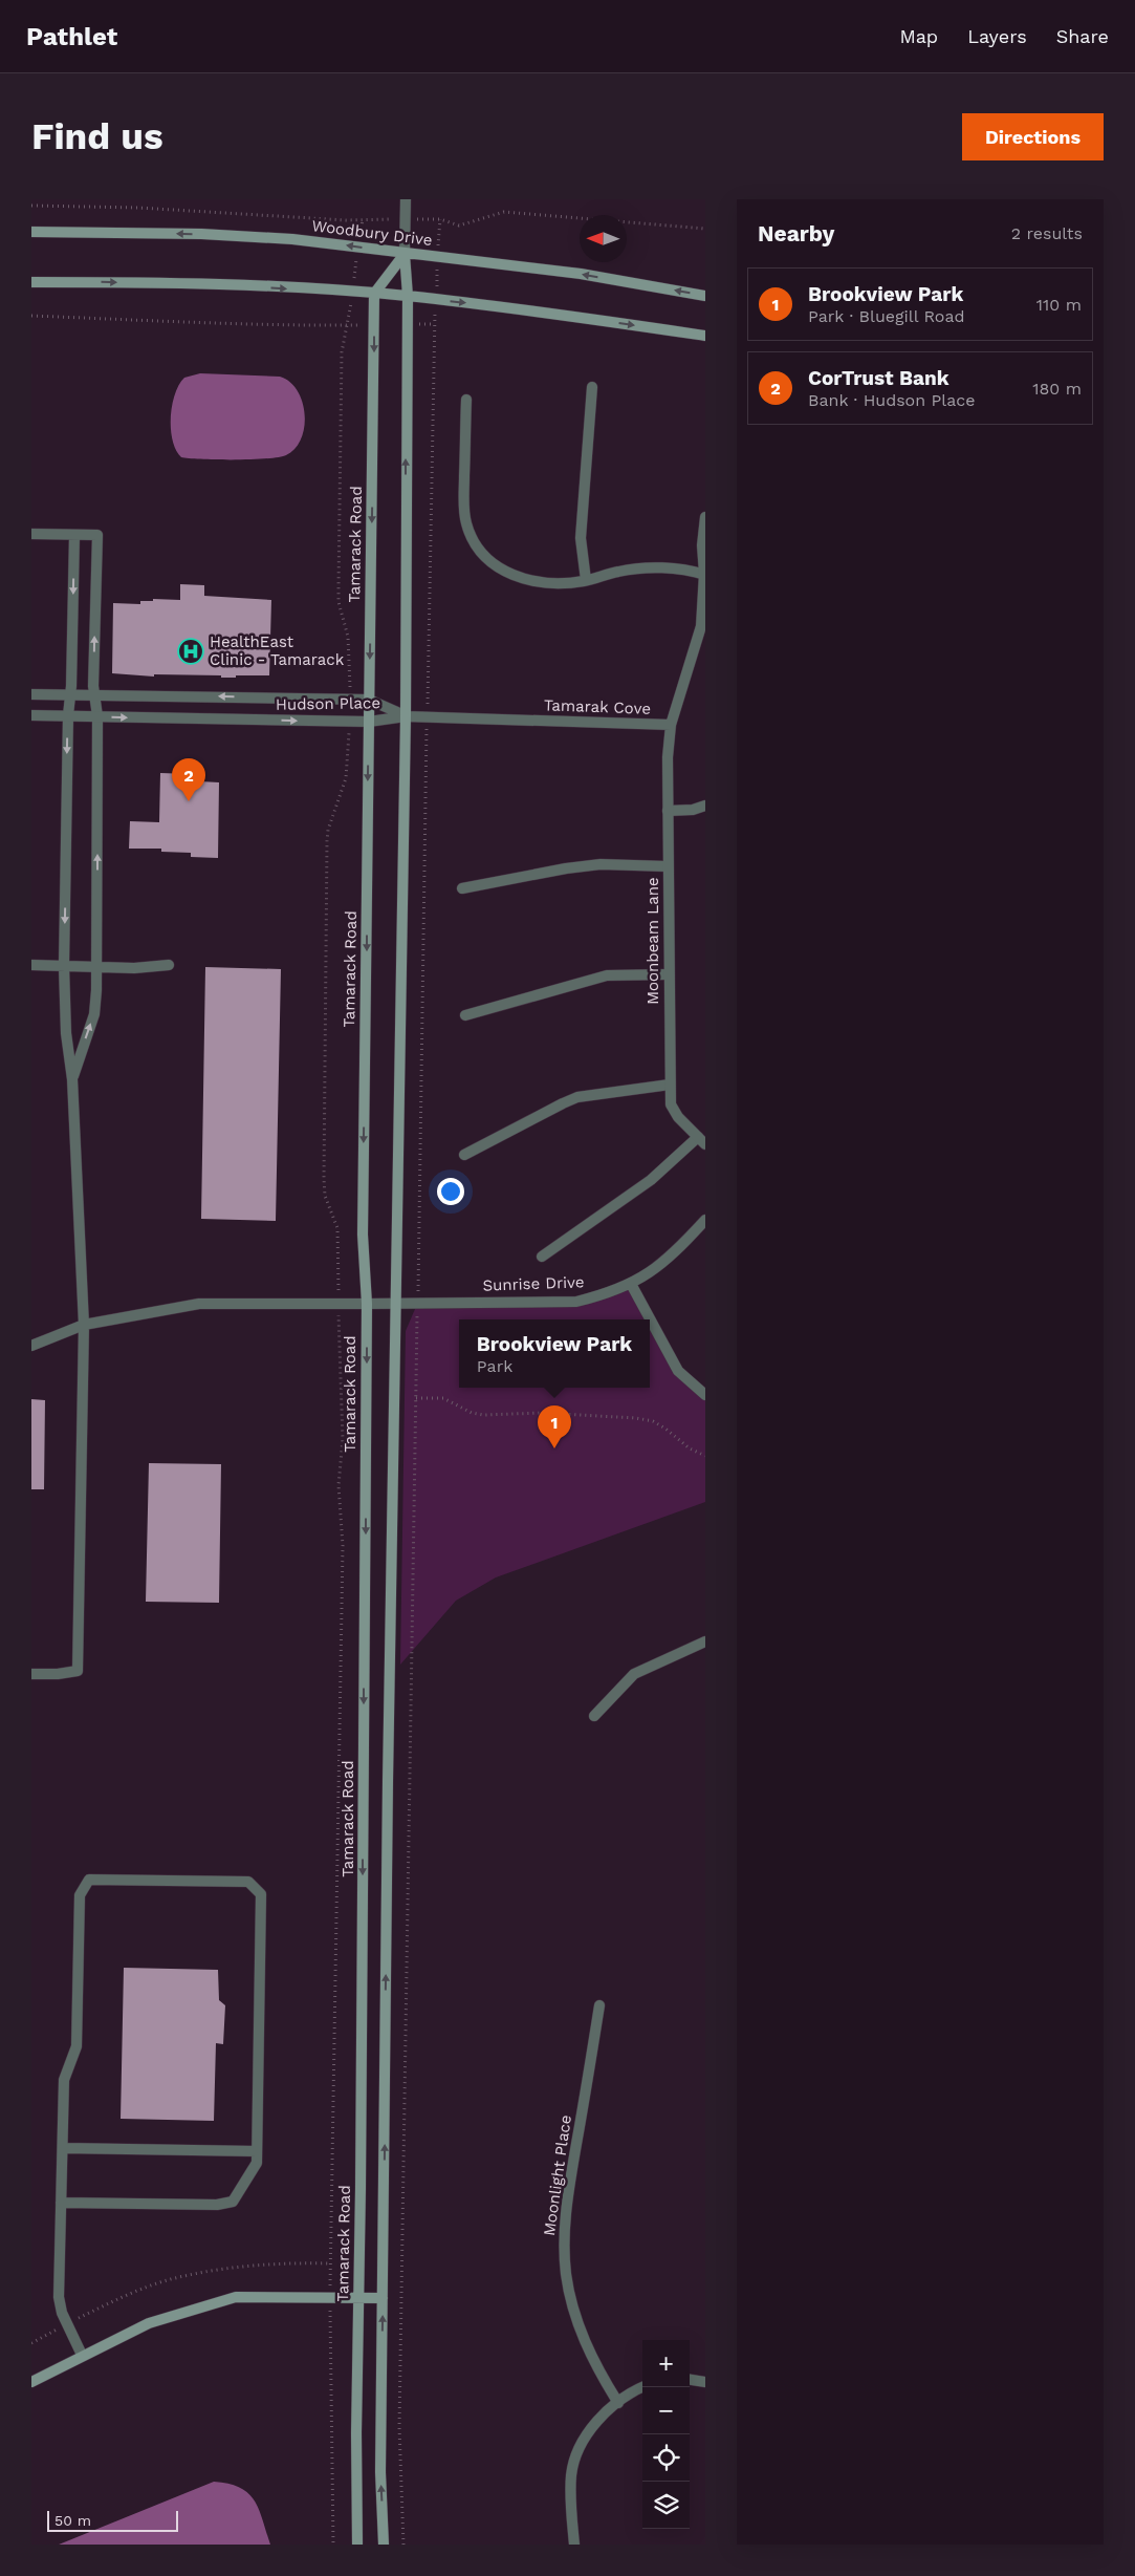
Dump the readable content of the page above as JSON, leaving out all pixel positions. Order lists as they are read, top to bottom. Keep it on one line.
{"streets":{"street":["Woodbury Drive","Tamarack Road","Hudson Place","Tamarak Cove","Moonbeam Lane","Sunrise Drive","Moonlight Place"]},"crossings":[["Tamarack Road","Hudson Place"],["Tamarack Road","Sunrise Drive"],["Hudson Place","Tamarak Cove"],["Tamarak Cove","Moonbeam Lane"]],"places":{"hospital":["HealthEast Clinic - Tamarack"]},"scale_bar":"50 m","north":"left","page":{"header":"Pathlet","nav":["Map","Layers","Share"],"buttons":"Directions","title":"Find us","heading":["Nearby","2 results"],"list":[{"mark":"1","name":"Brookview Park","note":"Park · Bluegill Road","value":"110 m"},{"mark":"2","name":"CorTrust Bank","note":"Bank · Hudson Place","value":"180 m"}],"pins":["2","1"],"popup":["Brookview Park","Park"],"map_buttons":["+","−"],"scale":"50 m"}}
